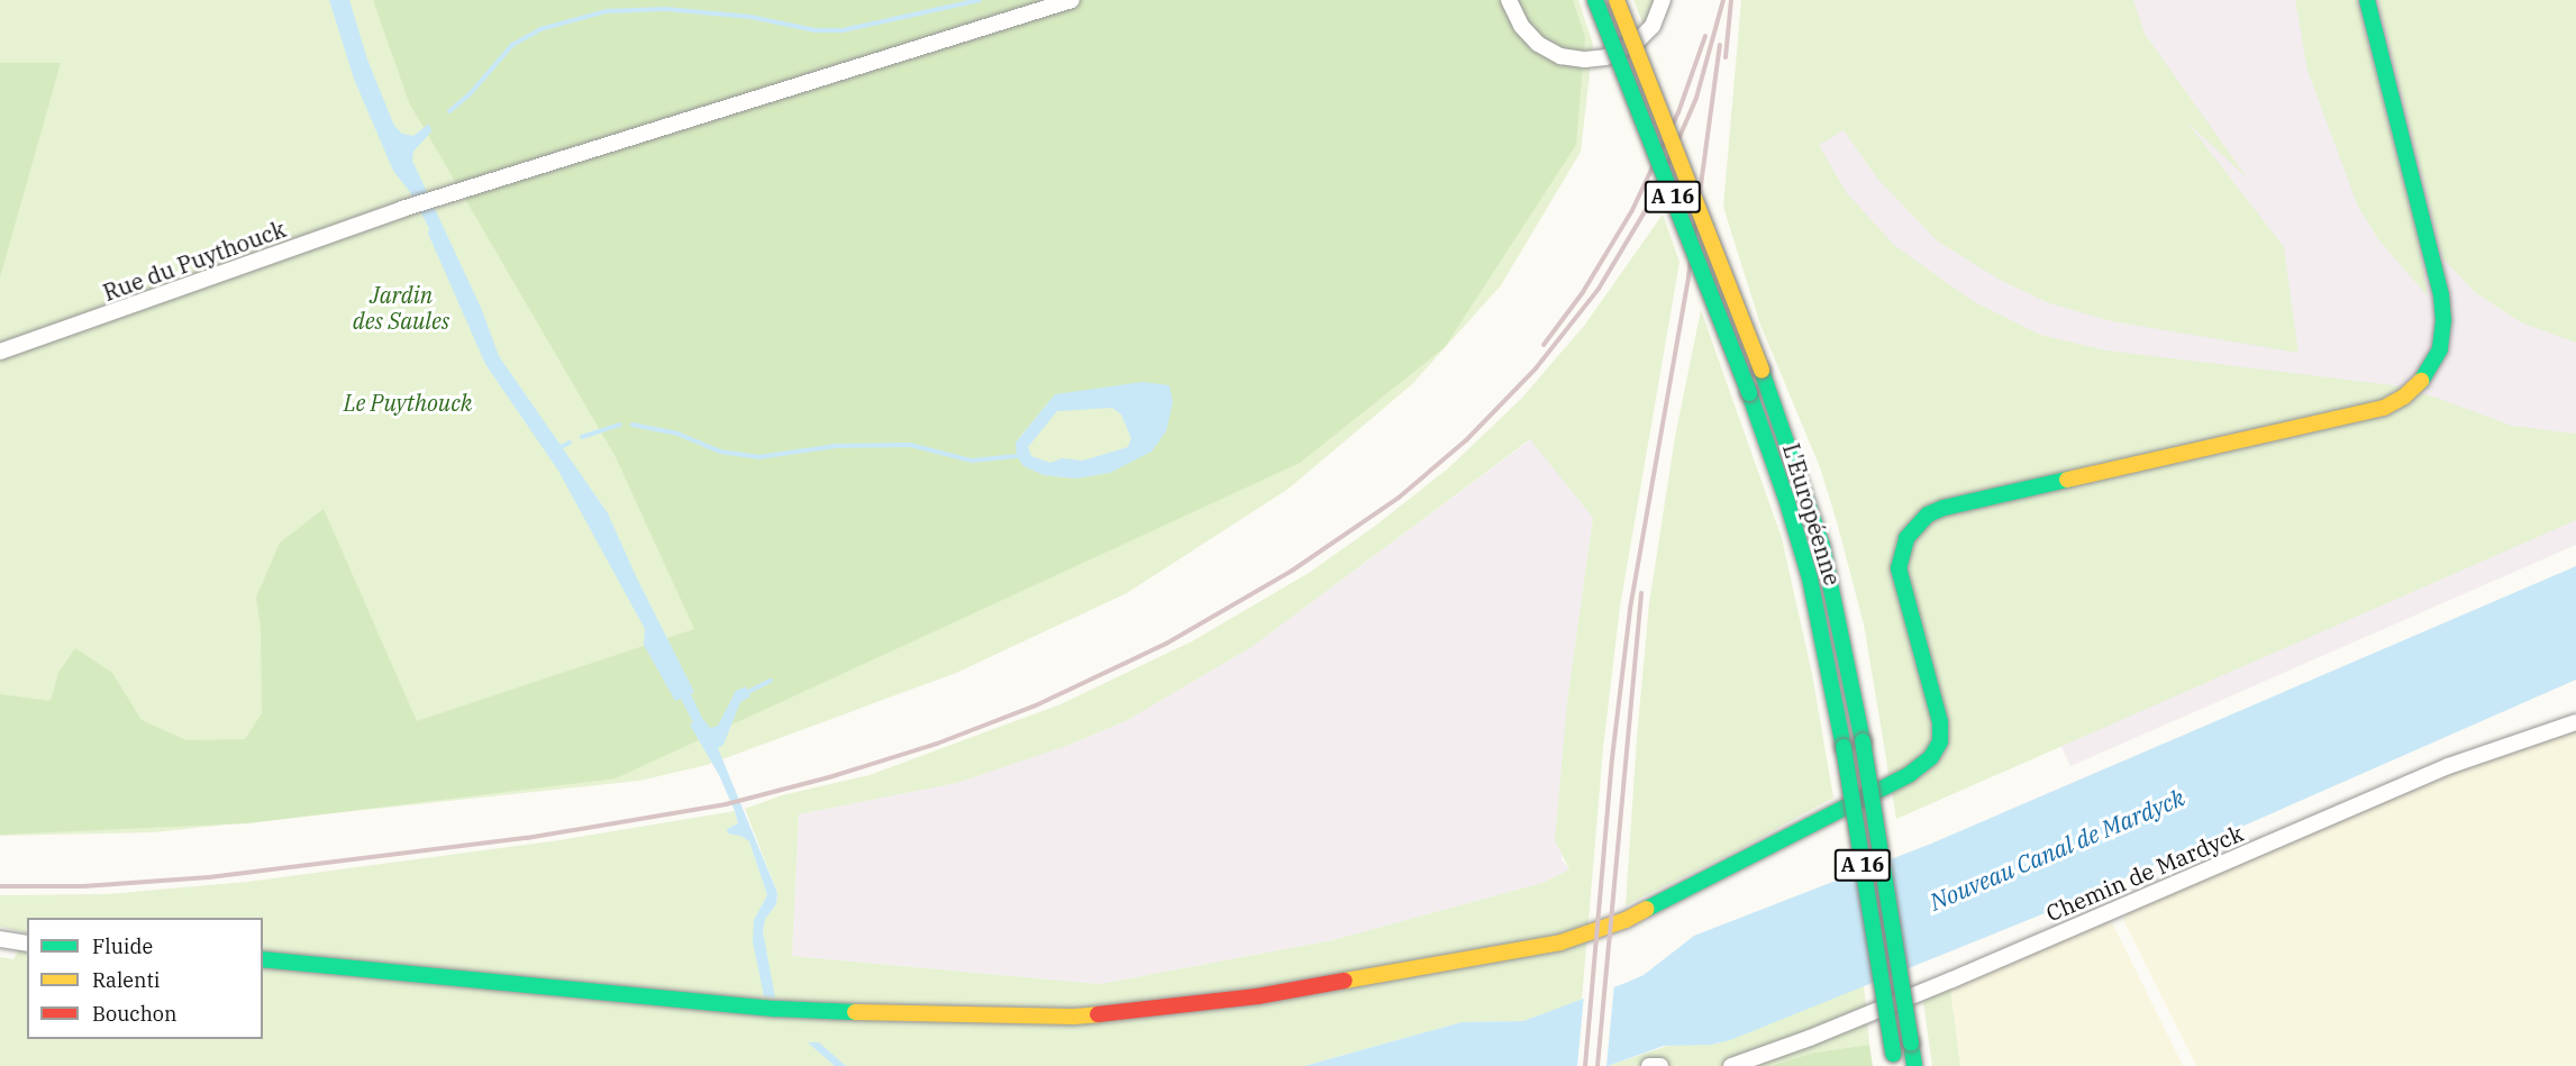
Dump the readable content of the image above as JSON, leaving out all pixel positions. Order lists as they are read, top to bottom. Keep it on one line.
{"streets":{"main road":["A 16","L'Européenne"],"street":["Rue du Puythouck","Chemin de Mardyck"]},"water":["Nouveau Canal de Mardyck"],"parks":["Jardin des Saules","Le Puythouck"],"legend":["Fluide","Ralenti","Bouchon"]}
